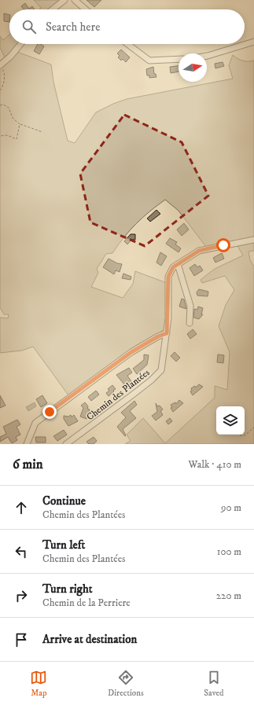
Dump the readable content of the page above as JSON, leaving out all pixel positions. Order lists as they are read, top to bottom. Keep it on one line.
{"streets":{"street":["Chemin des Plantées"]},"north":"right","page":{"search":"Search here","heading":["6 min","Walk · 410 m"],"list":[["Continue","Chemin des Plantées","90 m"],["Turn left","Chemin des Plantées","100 m"],["Turn right","Chemin de la Perriere","220 m"],"Arrive at destination"],"nav":["Map","Directions","Saved"]}}
